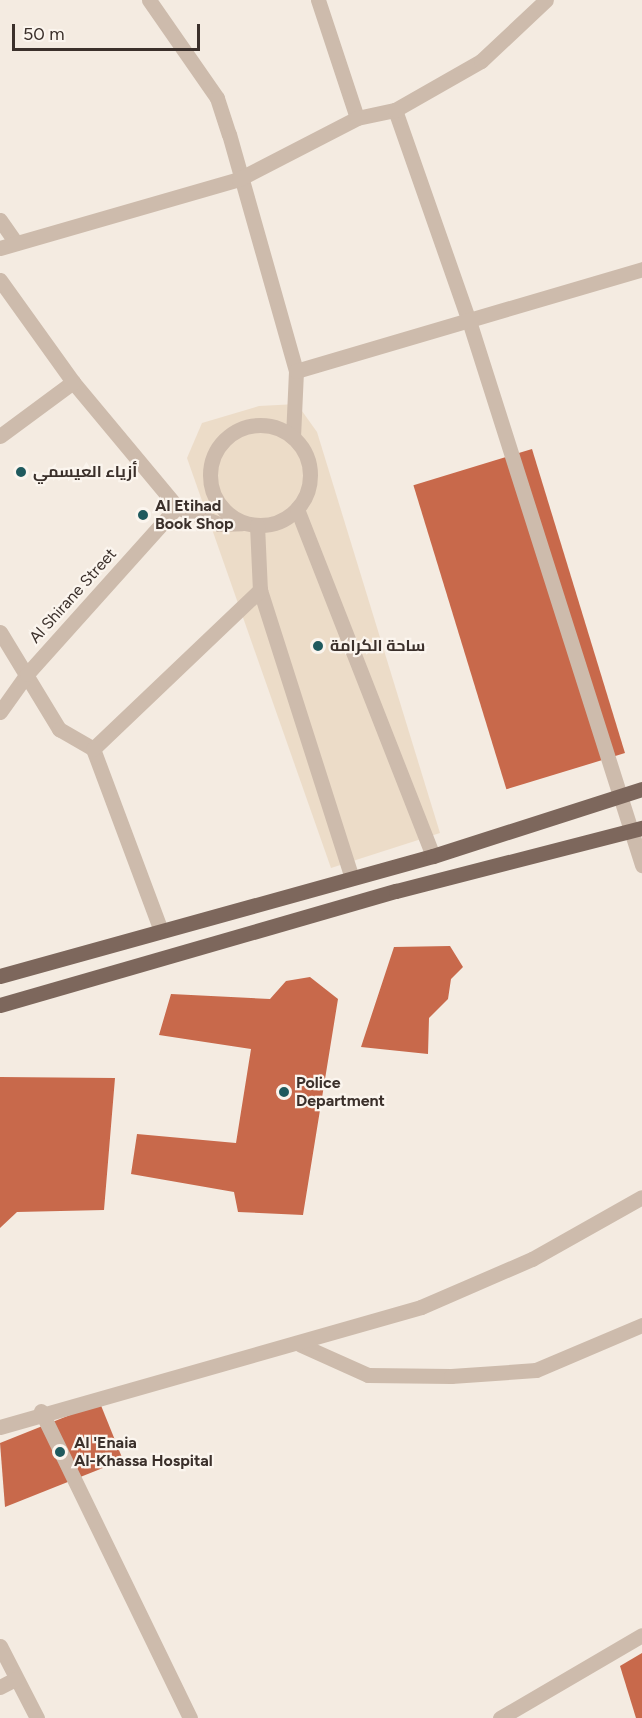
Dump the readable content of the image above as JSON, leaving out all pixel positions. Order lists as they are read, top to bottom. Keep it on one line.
{"streets":{"street":["Al Shirane Street"]},"places":["أزياء العيسمي","Al Etihad Book Shop","ساحة الكرامة","Police Department","Al 'Enaia Al-Khassa Hospital"],"scale_bar":"50 m"}
